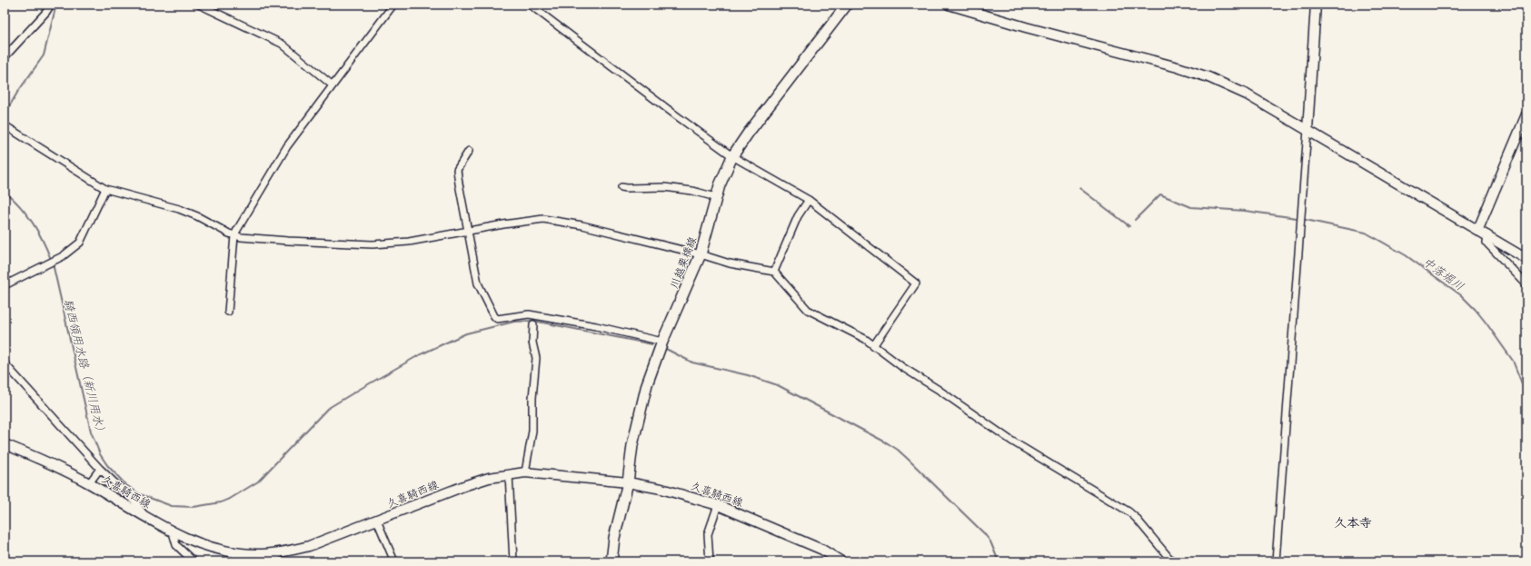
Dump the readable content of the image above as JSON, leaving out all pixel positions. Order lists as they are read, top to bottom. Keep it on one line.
{"streets":{"main road":["川越栗橋線","久喜騎西線"]},"crossings":[["川越栗橋線","久喜騎西線"]],"districts":["久本寺"],"water":["中落堀川","騎西領用水路（新川用水）"]}
